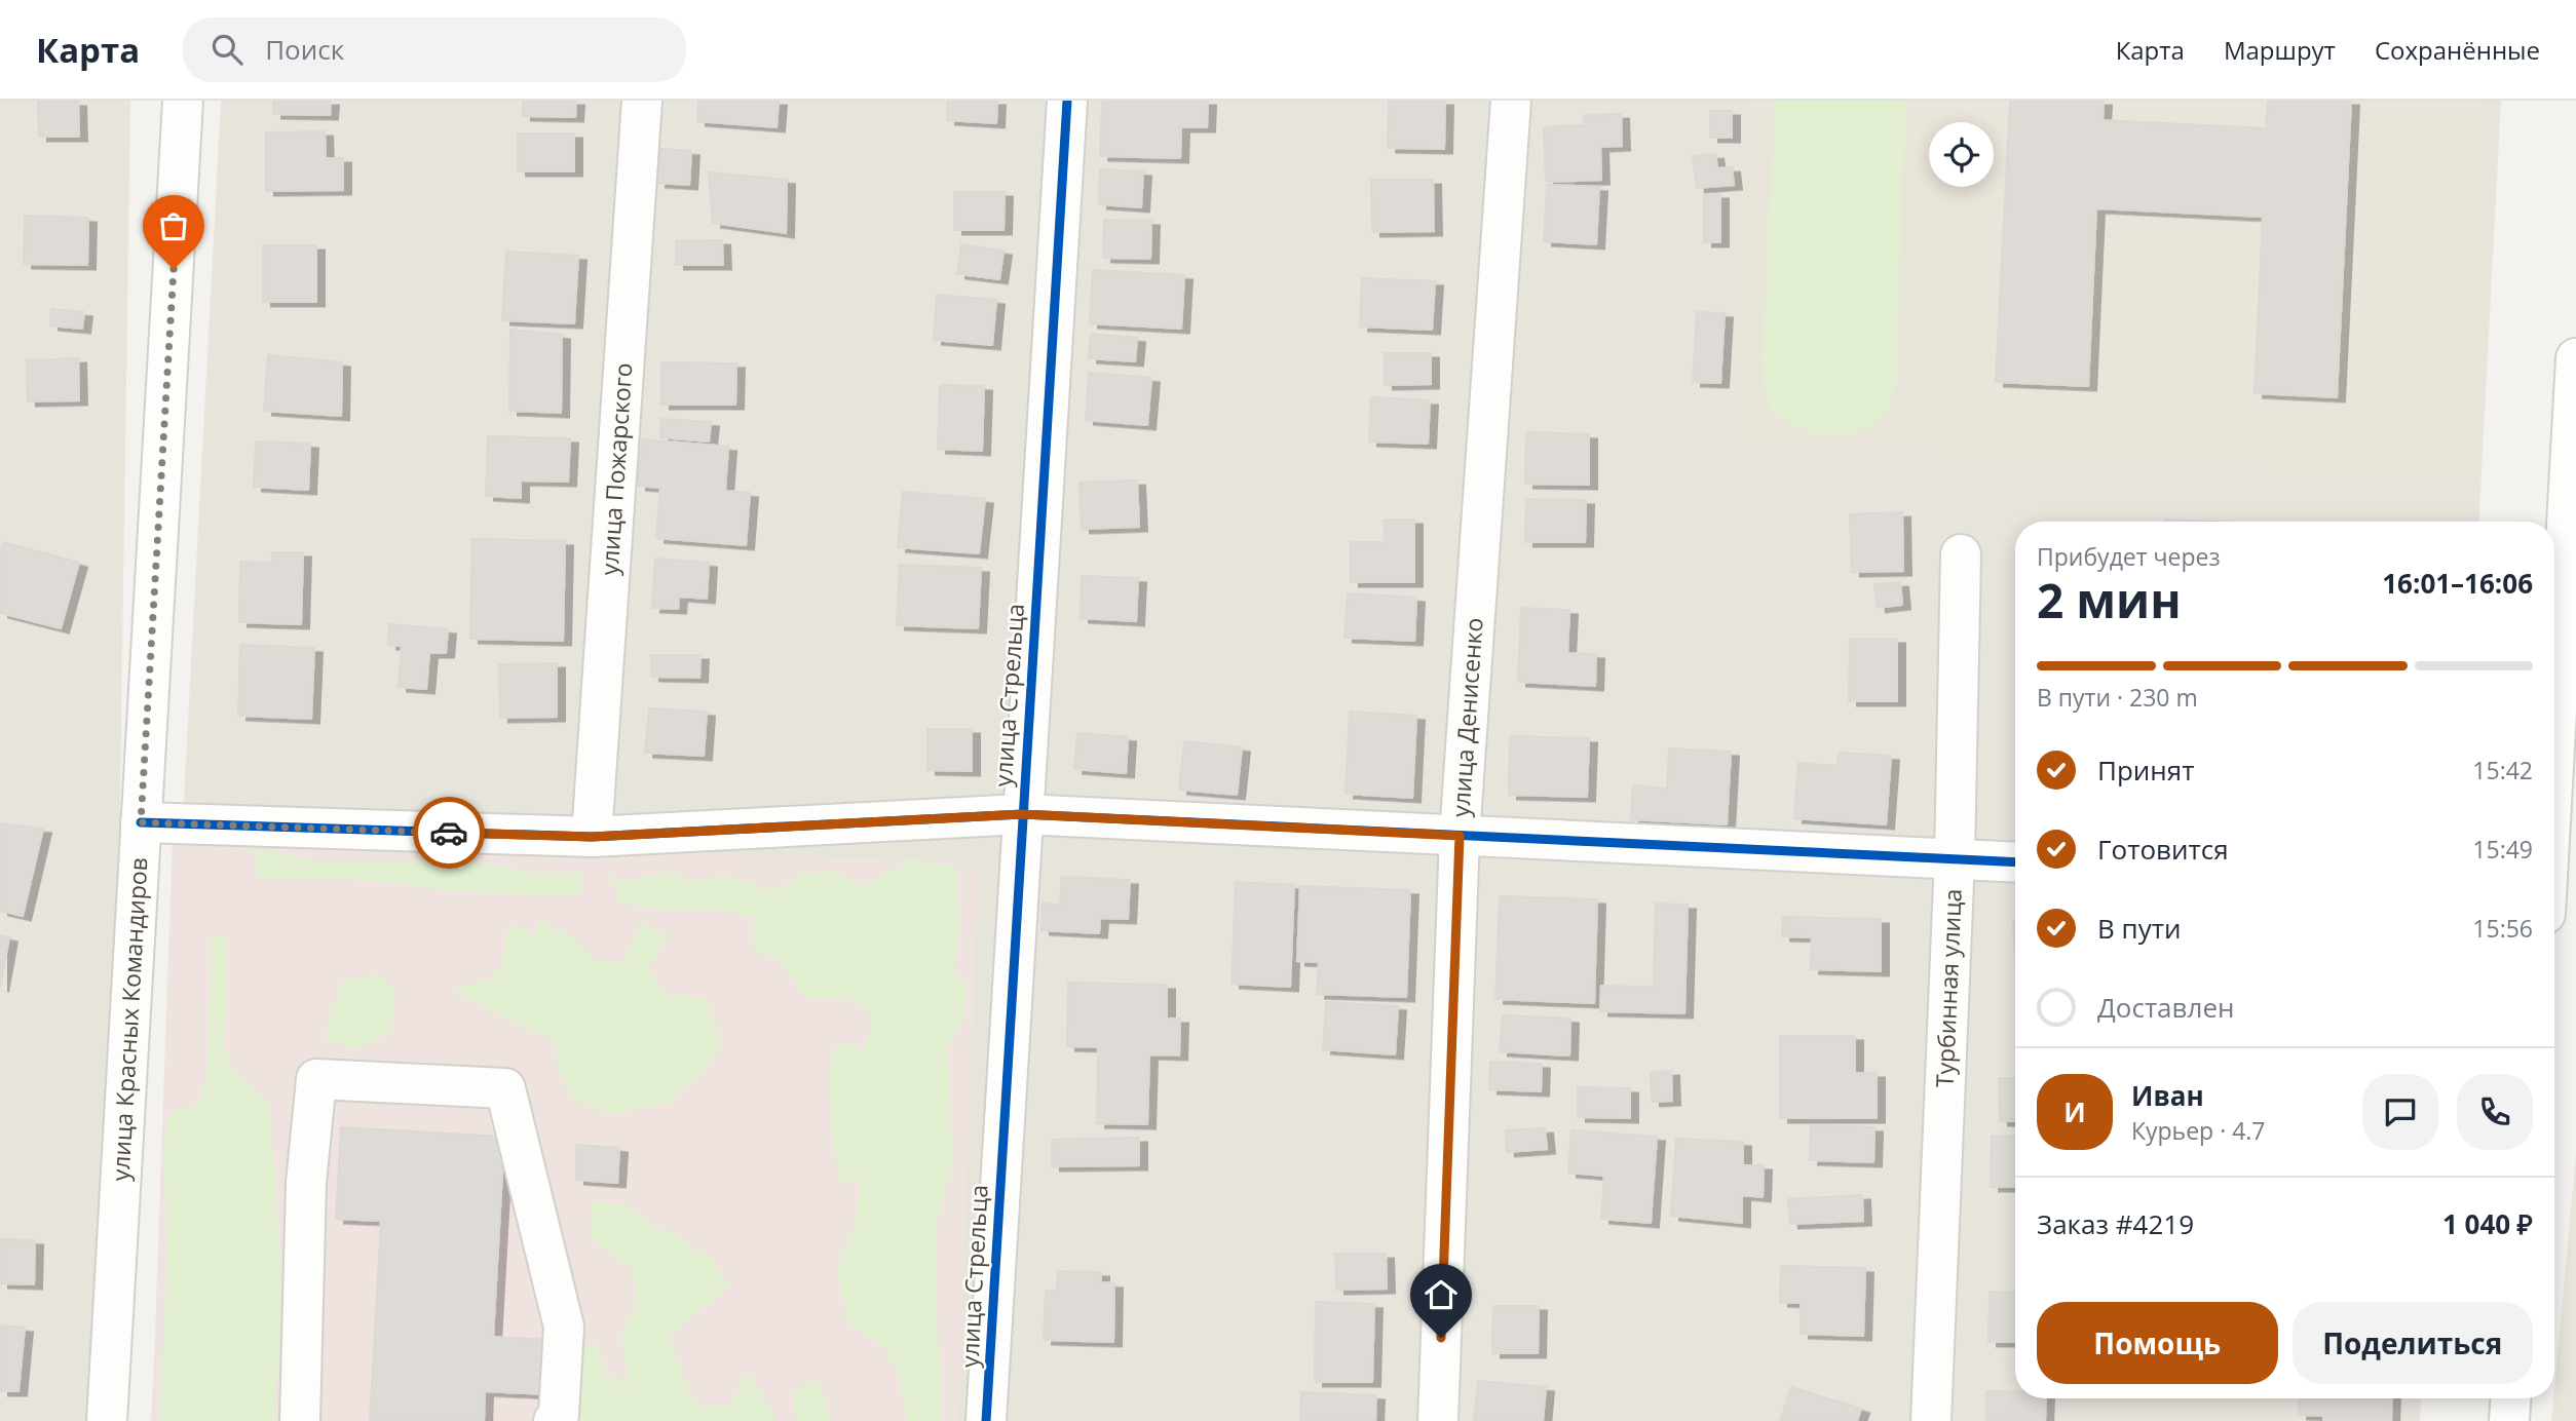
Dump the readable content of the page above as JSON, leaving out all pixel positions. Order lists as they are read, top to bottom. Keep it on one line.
{"streets":{"street":["улица Пожарского","улица Стрельца","улица Денисенко","Турбинная улица","улица Красных Командиров"]},"page":{"header":"Карта","search":"Поиск","nav":["Карта","Маршрут","Сохранённые"],"heading":["2 мин","Прибудет через","16:01–16:06"],"panel":["Иван","Курьер · 4.7","Заказ #4219","1 040 ₽"],"bar":"В пути · 230 m","list":[["Принят","15:42"],["Готовится","15:49"],["В пути","15:56"],"Доставлен"],"round":"И","buttons":["Помощь","Поделиться"]}}
